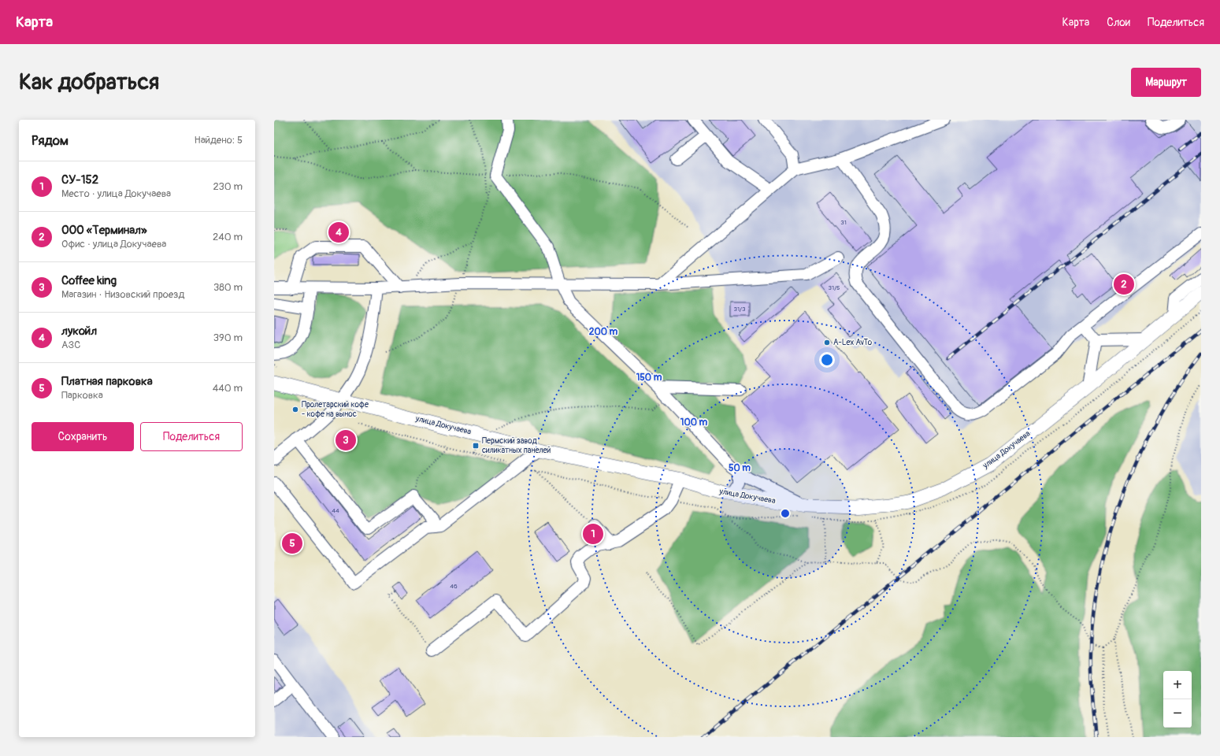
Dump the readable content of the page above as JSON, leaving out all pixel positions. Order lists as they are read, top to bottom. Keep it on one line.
{"streets":{"main road":["улица Докучаева"]},"places":{"other":["A-Lex AvTo","Пролетарский кофе - кофе на вынос"],"transit":["Пермский завод силикатных панелей"]},"house_numbers":["31","31/5","31/3","44","46"],"page":{"header":"Карта","nav":["Карта","Слои","Поделиться"],"buttons":["Маршрут",["Сохранить","Поделиться"]],"title":"Как добраться","heading":["Рядом","Найдено: 5"],"list":[{"mark":"1","name":"СУ-152","note":"Место · улица Докучаева","value":"230 m"},{"mark":"2","name":"ООО «Терминал»","note":"Офис · улица Докучаева","value":"240 m"},{"mark":"3","name":"Coffee king","note":"Магазин · Низовский проезд","value":"380 m"},{"mark":"4","name":"лукойл","note":"АЗС","value":"390 m"},{"mark":"5","name":"Платная парковка","note":"Парковка","value":"440 m"}],"pins":["4","2","3","1","5"],"map_buttons":["+","−"]},"rings":["200 m","150 m","100 m","50 m"]}
